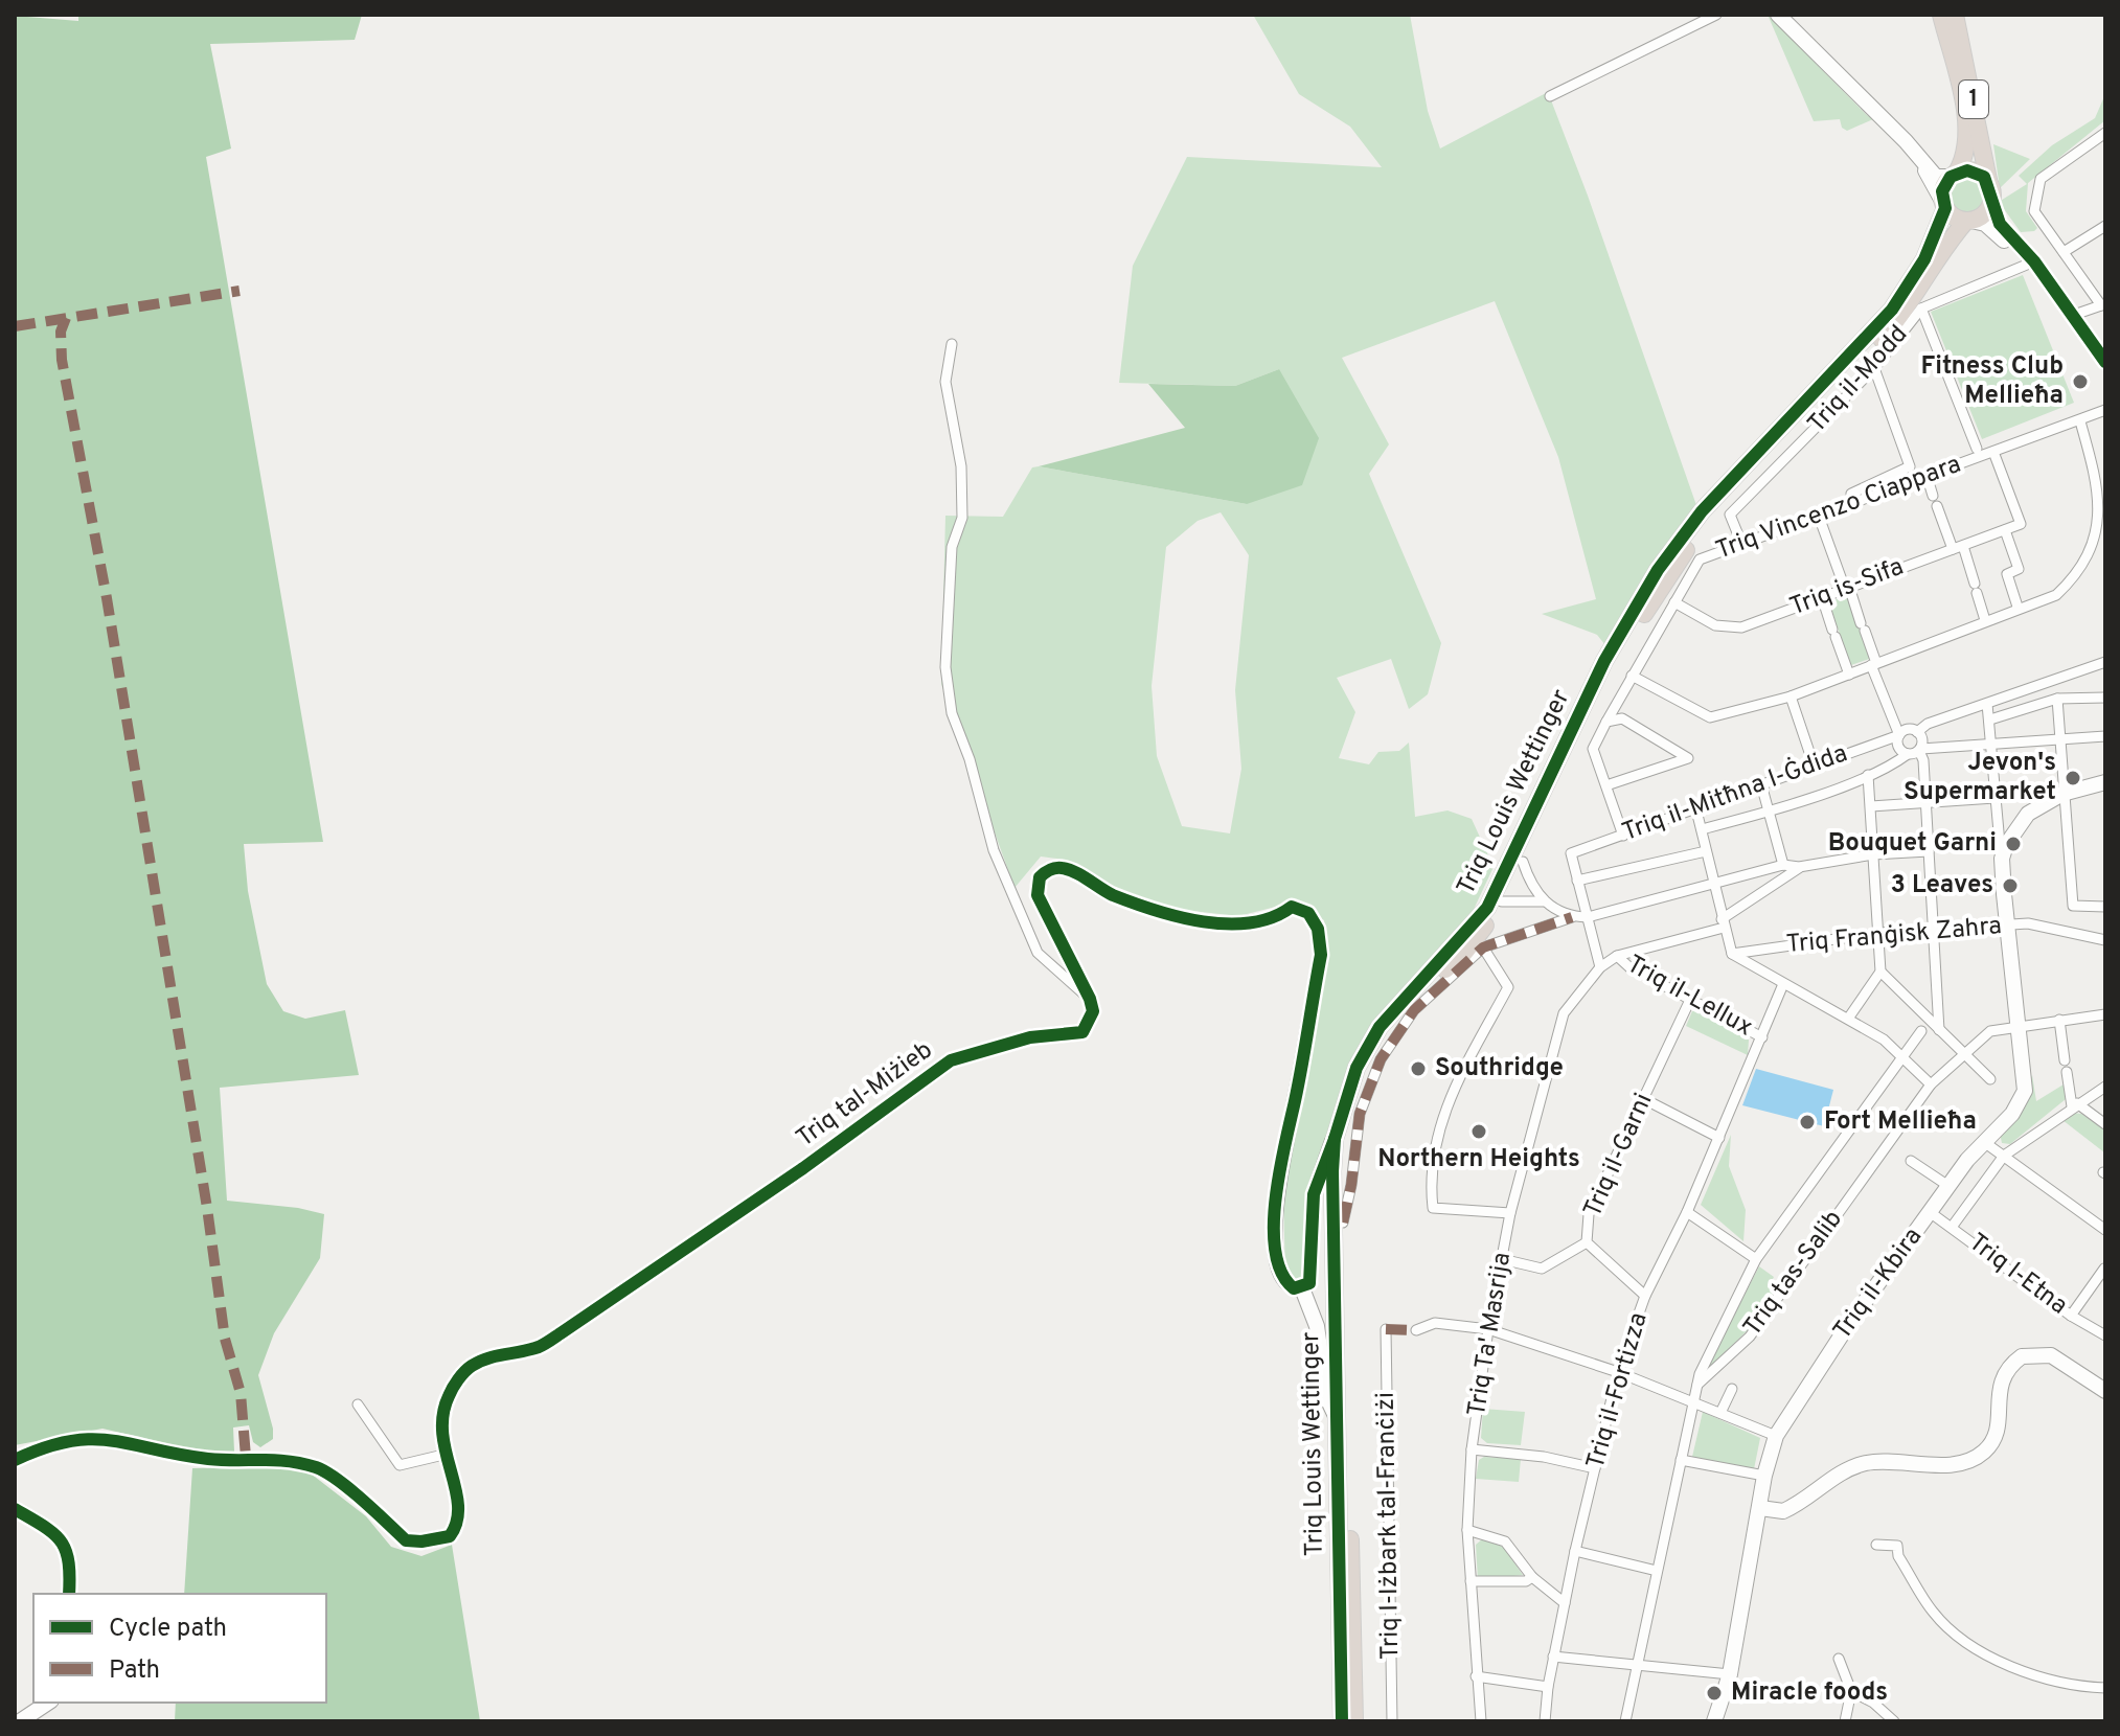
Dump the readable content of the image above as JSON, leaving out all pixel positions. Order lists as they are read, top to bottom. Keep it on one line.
{"streets":{"highway":["1","Triq Louis Wettinger"],"street":["Triq il-Modd","Triq Vincenzo Ciappara","Triq is-Sifa","Triq il-Mitħna l-Ġdida","Triq Franġisk Zahra","Triq il-Lellux","Triq tal-Miżieb","Triq il-Garni","Triq tas-Salib","Triq l-Etna","Triq il-Kbira","Triq Ta' Masrija","Triq il-Fortizza","Triq l-Iżbark tal-Franċiżi"]},"crossings":[["1","Triq Louis Wettinger"],["Triq il-Modd","Triq Vincenzo Ciappara"],["Triq Vincenzo Ciappara","Triq is-Sifa"],["Triq Vincenzo Ciappara","Triq il-Mitħna l-Ġdida"],["Triq Franġisk Zahra","Triq il-Kbira"],["Triq il-Lellux","Triq il-Garni"],["Triq il-Lellux","Triq Ta' Masrija"],["Triq il-Lellux","Triq il-Fortizza"],["Triq il-Garni","Triq il-Fortizza"],["Triq tas-Salib","Triq il-Kbira"],["Triq l-Etna","Triq il-Kbira"]],"places":["Fitness Club Mellieħa","Jevon's Supermarket","Bouquet Garni","3 Leaves","Southridge","Fort Mellieħa","Northern Heights","Miracle foods"],"legend":["Cycle path","Path"]}
